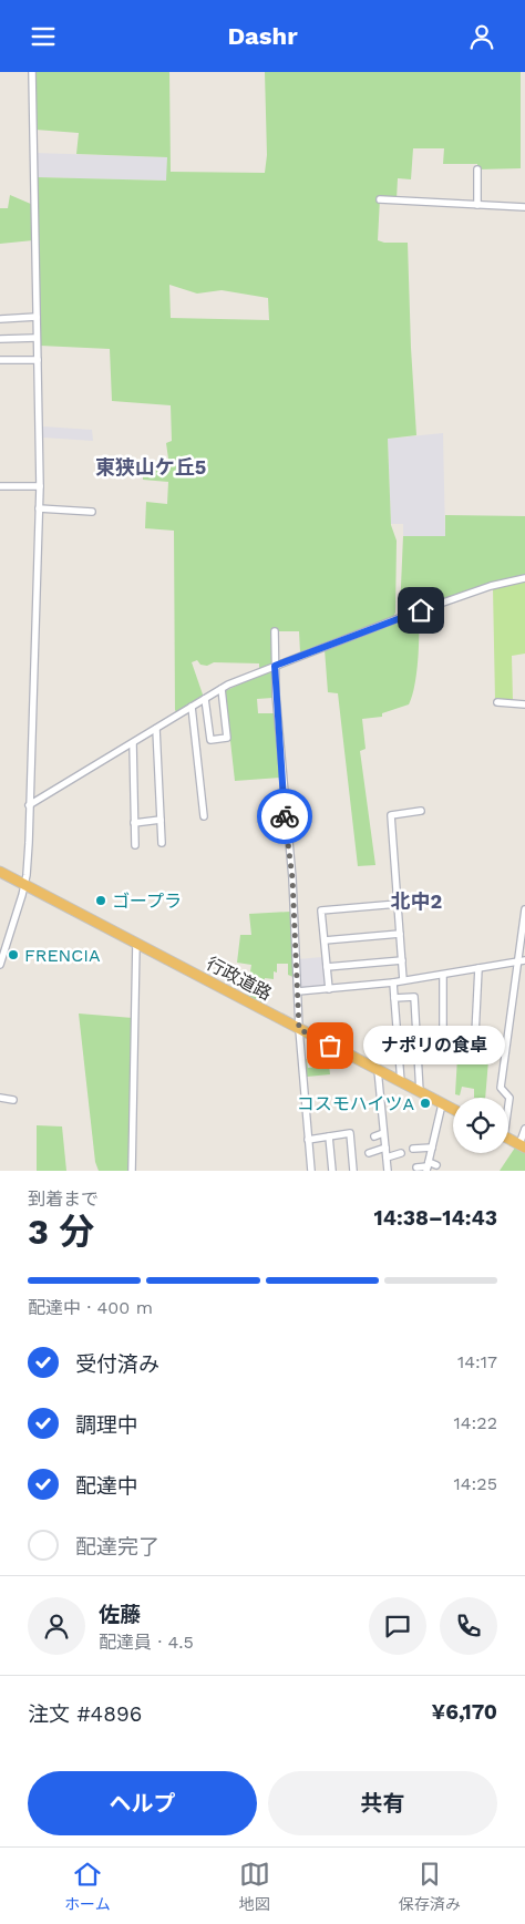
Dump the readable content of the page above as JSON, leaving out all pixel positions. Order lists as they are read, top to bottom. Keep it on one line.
{"streets":{"highway":["行政道路"]},"districts":["東狭山ケ丘5","北中2"],"places":["ゴープラ","FRENCIA","ナポリの食卓","コスモハイツA"],"page":{"header":"Dashr","bubble":"ナポリの食卓","heading":["3 分","到着まで","14:38–14:43"],"panel":["佐藤","配達員 · 4.5","注文 #4896","¥6,170"],"bar":"配達中 · 400 m","list":[["受付済み","14:17"],["調理中","14:22"],["配達中","14:25"],"配達完了"],"buttons":["ヘルプ","共有"],"tabs":["ホーム","地図","保存済み"]}}
